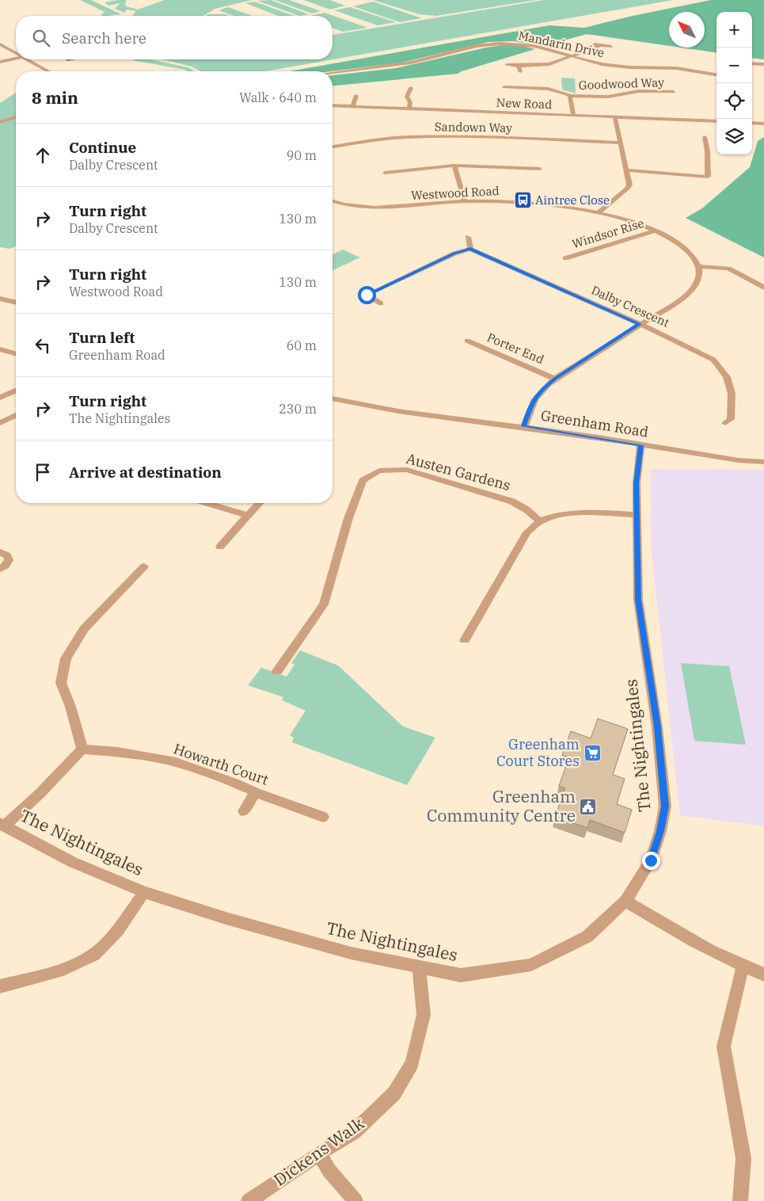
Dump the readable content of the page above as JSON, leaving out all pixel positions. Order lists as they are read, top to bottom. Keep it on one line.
{"streets":{"street":["Mandarin Drive","Goodwood Way","New Road","Sandown Way","Westwood Road","Windsor Rise","Dalby Crescent","Porter End","Greenham Road","Austen Gardens","The Nightingales","Howarth Court","Dickens Walk"]},"crossings":[["Westwood Road","Windsor Rise"],["Greenham Road","The Nightingales"],["The Nightingales","Howarth Court"],["The Nightingales","Dickens Walk"]],"places":{"bus stop":["Aintree Close"],"supermarket":["Greenham Court Stores"],"public building":["Greenham Community Centre"]},"north":"top left","page":{"map_buttons":["+","−"],"search":"Search here","heading":["8 min","Walk · 640 m"],"list":[["Continue","Dalby Crescent","90 m"],["Turn right","Dalby Crescent","130 m"],["Turn right","Westwood Road","130 m"],["Turn left","Greenham Road","60 m"],["Turn right","The Nightingales","230 m"],"Arrive at destination"]}}
